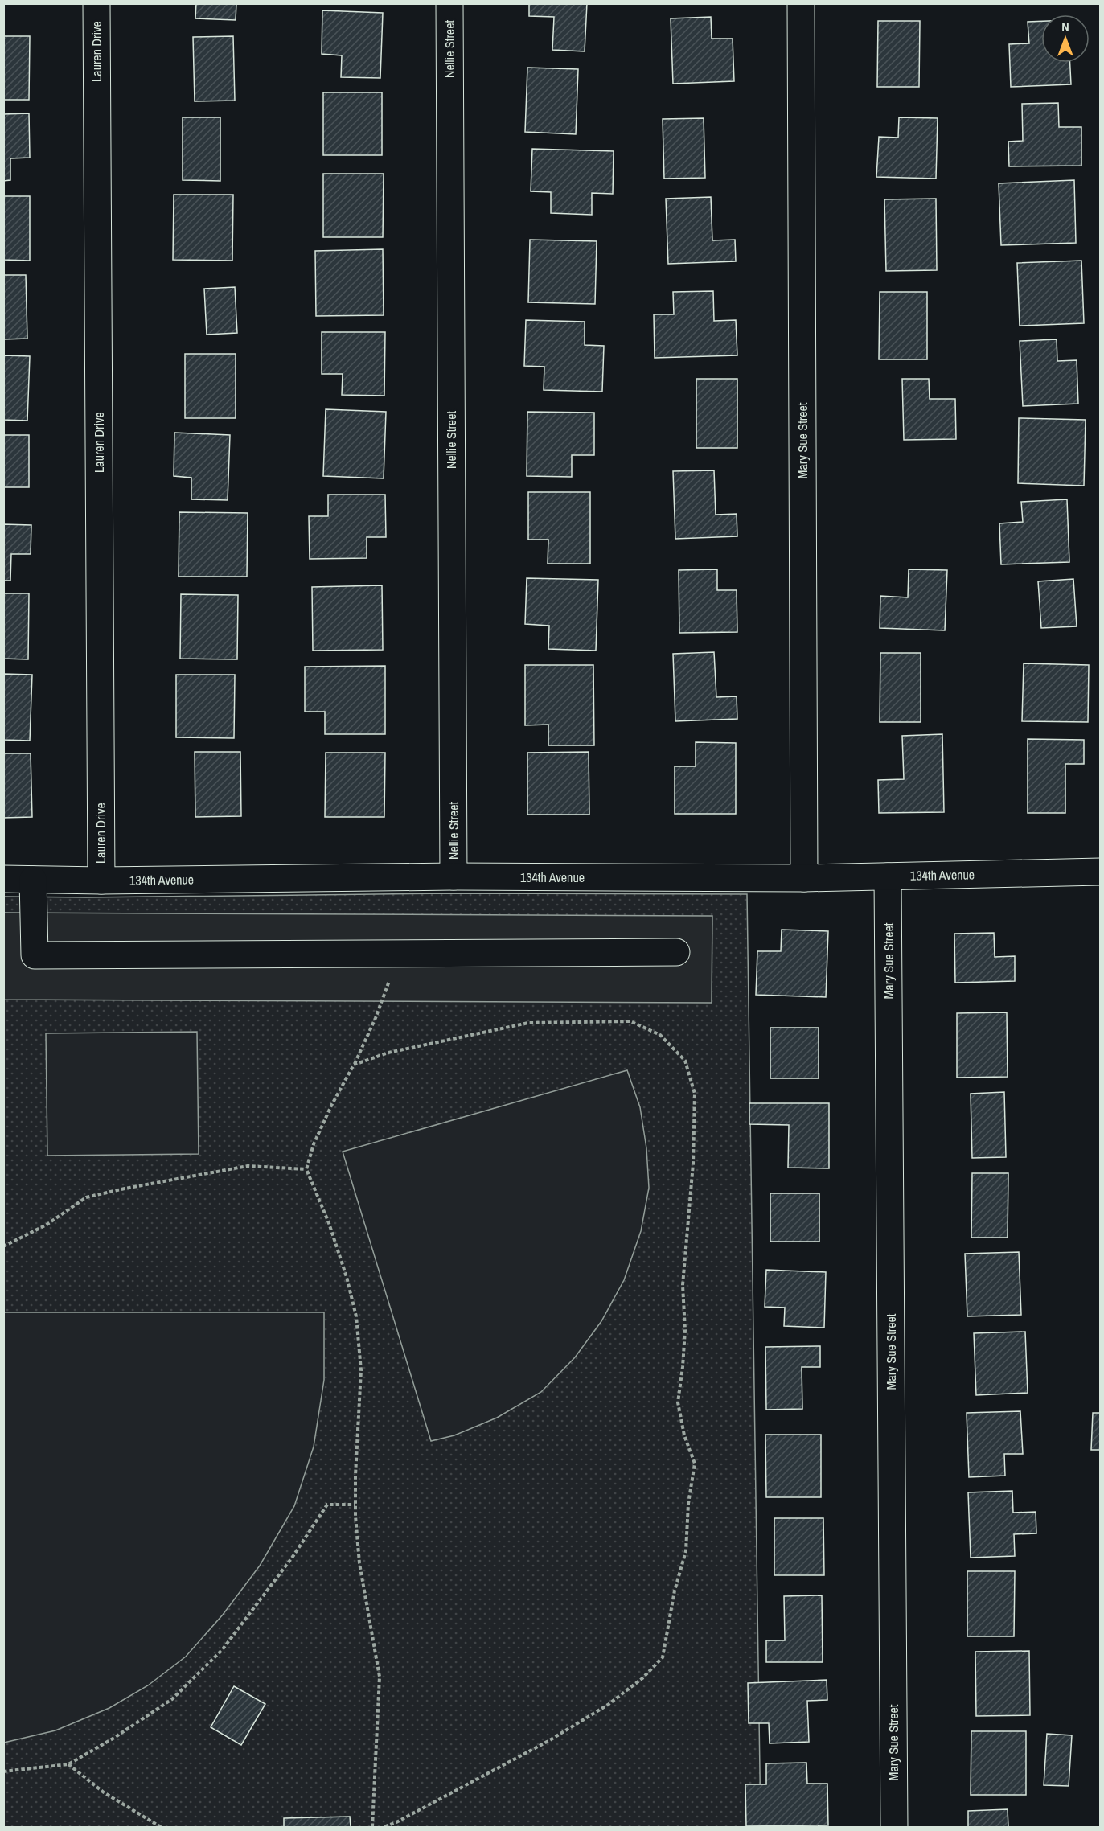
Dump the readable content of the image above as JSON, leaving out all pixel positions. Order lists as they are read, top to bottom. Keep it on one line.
{"streets":{"street":["Nellie Street","Lauren Drive","Mary Sue Street","134th Avenue"]},"crossings":[["Nellie Street","134th Avenue"],["Lauren Drive","134th Avenue"],["Mary Sue Street","134th Avenue"]],"north":"top"}
